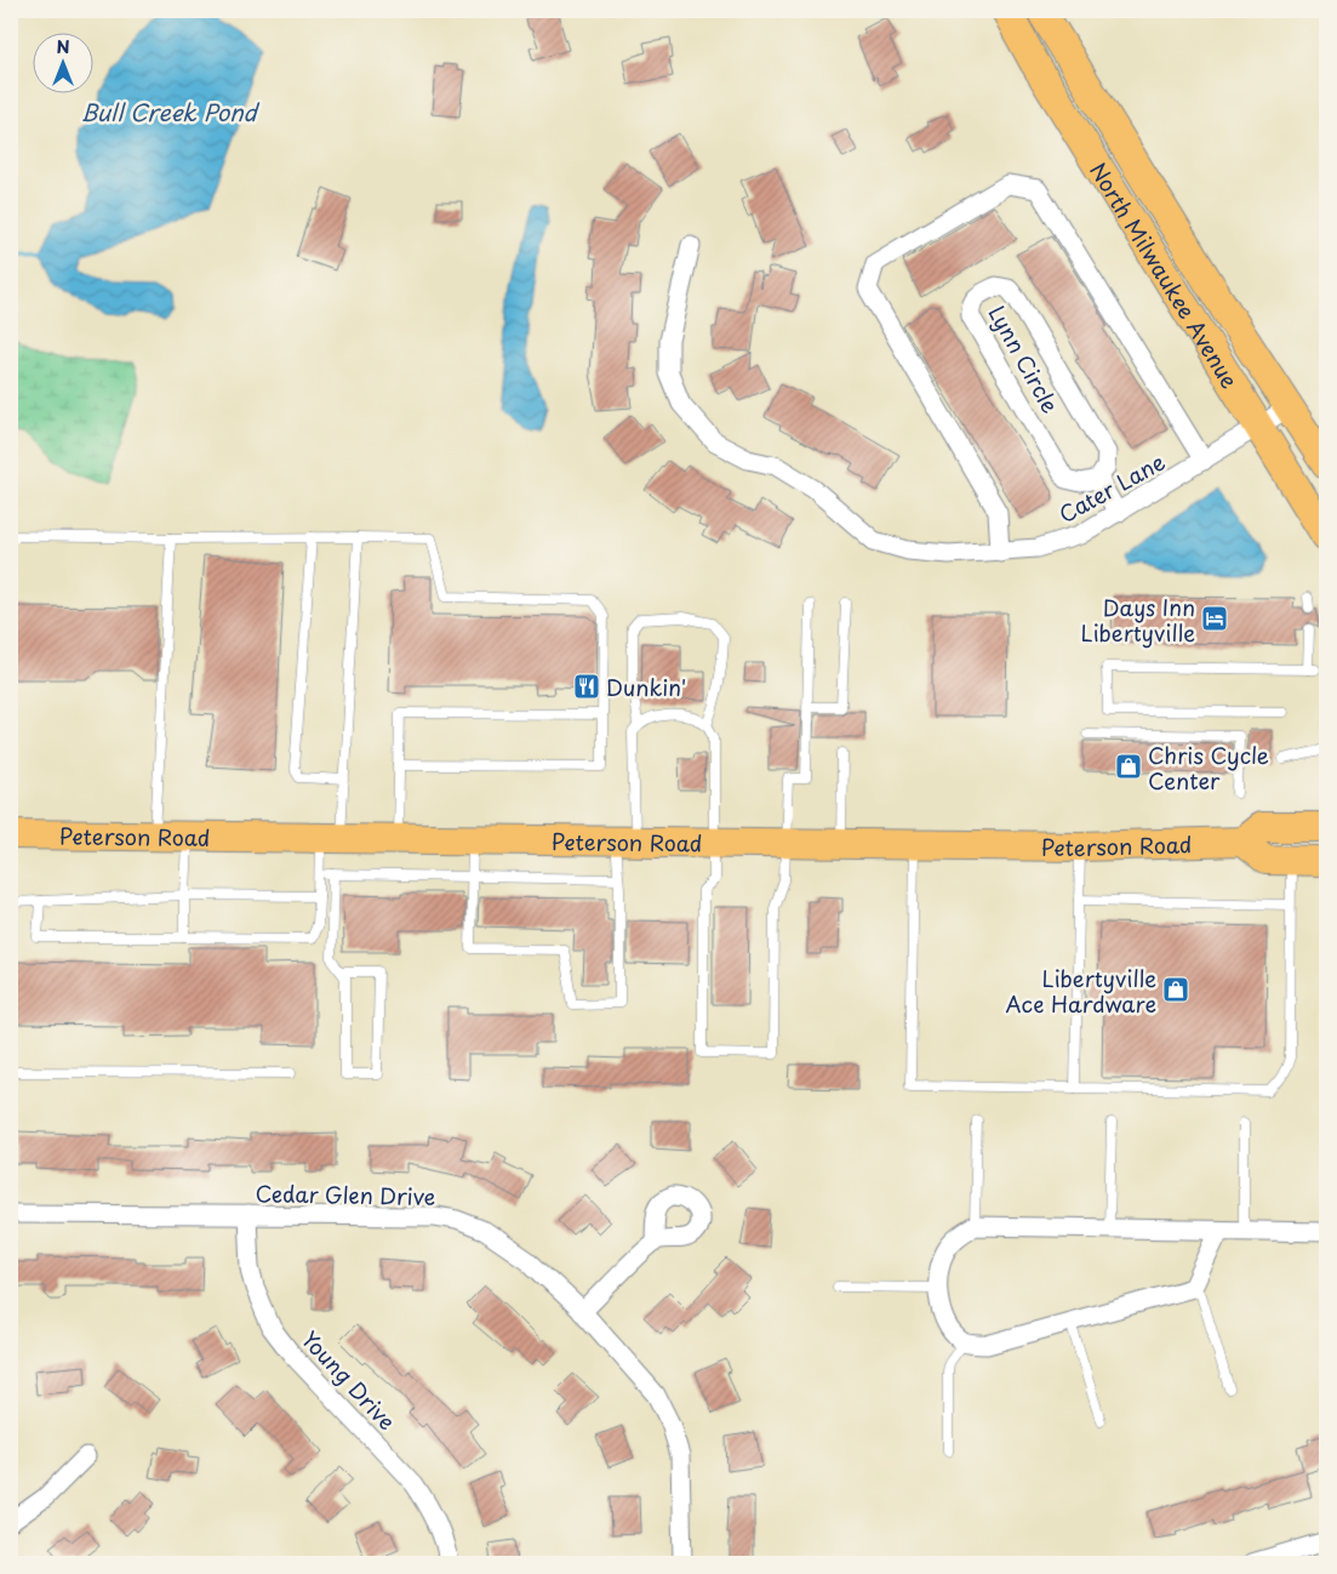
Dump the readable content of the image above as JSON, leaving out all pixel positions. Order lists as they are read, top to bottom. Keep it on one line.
{"streets":{"main road":["North Milwaukee Avenue","Peterson Road"],"street":["Lynn Circle","Cater Lane","Cedar Glen Drive","Young Drive"]},"crossings":[["North Milwaukee Avenue","Cater Lane"],["Cedar Glen Drive","Young Drive"]],"water":["Bull Creek Pond"],"places":{"hotel":["Days Inn Libertyville"],"restaurant":["Dunkin'"],"shop":["Chris Cycle Center","Libertyville Ace Hardware"]},"north":"top"}
